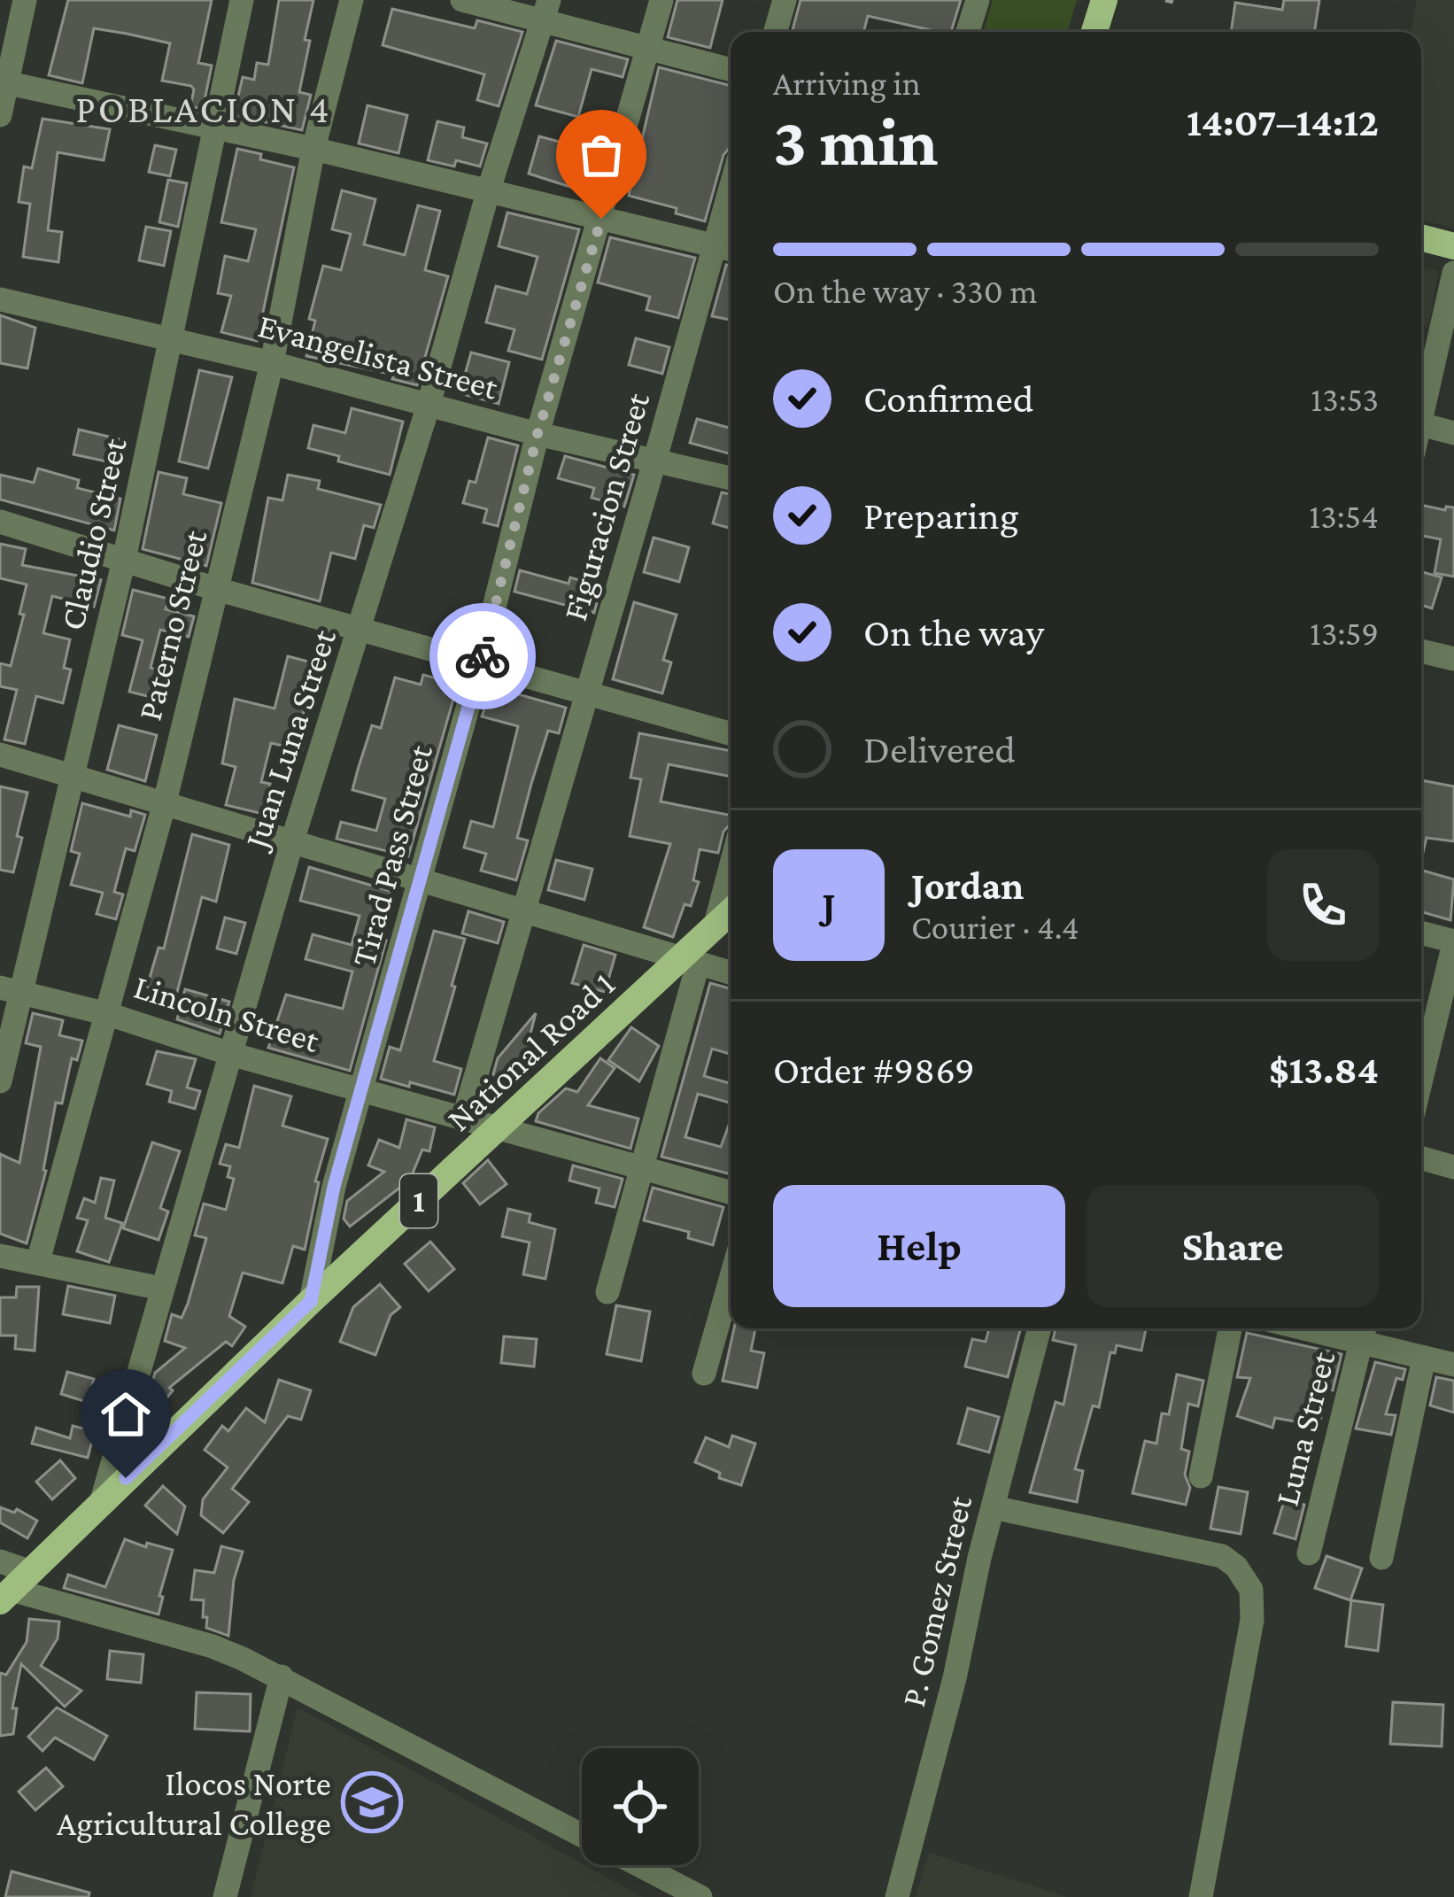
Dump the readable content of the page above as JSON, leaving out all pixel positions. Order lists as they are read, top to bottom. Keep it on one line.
{"streets":{"main road":["National Road 1","1"],"street":["Evangelista Street","Figuracion Street","Claudio Street","Paterno Street","Juan Luna Street","Tirad Pass Street","Lincoln Street","Luna Street","P. Gomez Street"]},"crossings":[["Evangelista Street","Figuracion Street"],["Evangelista Street","Claudio Street"],["Evangelista Street","Paterno Street"],["Evangelista Street","Juan Luna Street"],["Evangelista Street","Tirad Pass Street"],["Figuracion Street","Lincoln Street"],["Claudio Street","Lincoln Street"],["Paterno Street","Lincoln Street"],["Juan Luna Street","Lincoln Street"],["Juan Luna Street","National Road 1"],["Tirad Pass Street","Lincoln Street"],["Tirad Pass Street","National Road 1"],["Lincoln Street","National Road 1"]],"districts":["POBLACION 4"],"places":{"school or university":["Ilocos Norte Agricultural College"]},"page":{"heading":["3 min","Arriving in","14:07–14:12"],"panel":["Jordan","Courier · 4.4","Order #9869","$13.84"],"bar":"On the way · 330 m","list":[["Confirmed","13:53"],["Preparing","13:54"],["On the way","13:59"],"Delivered"],"round":"J","buttons":["Help","Share"]}}
